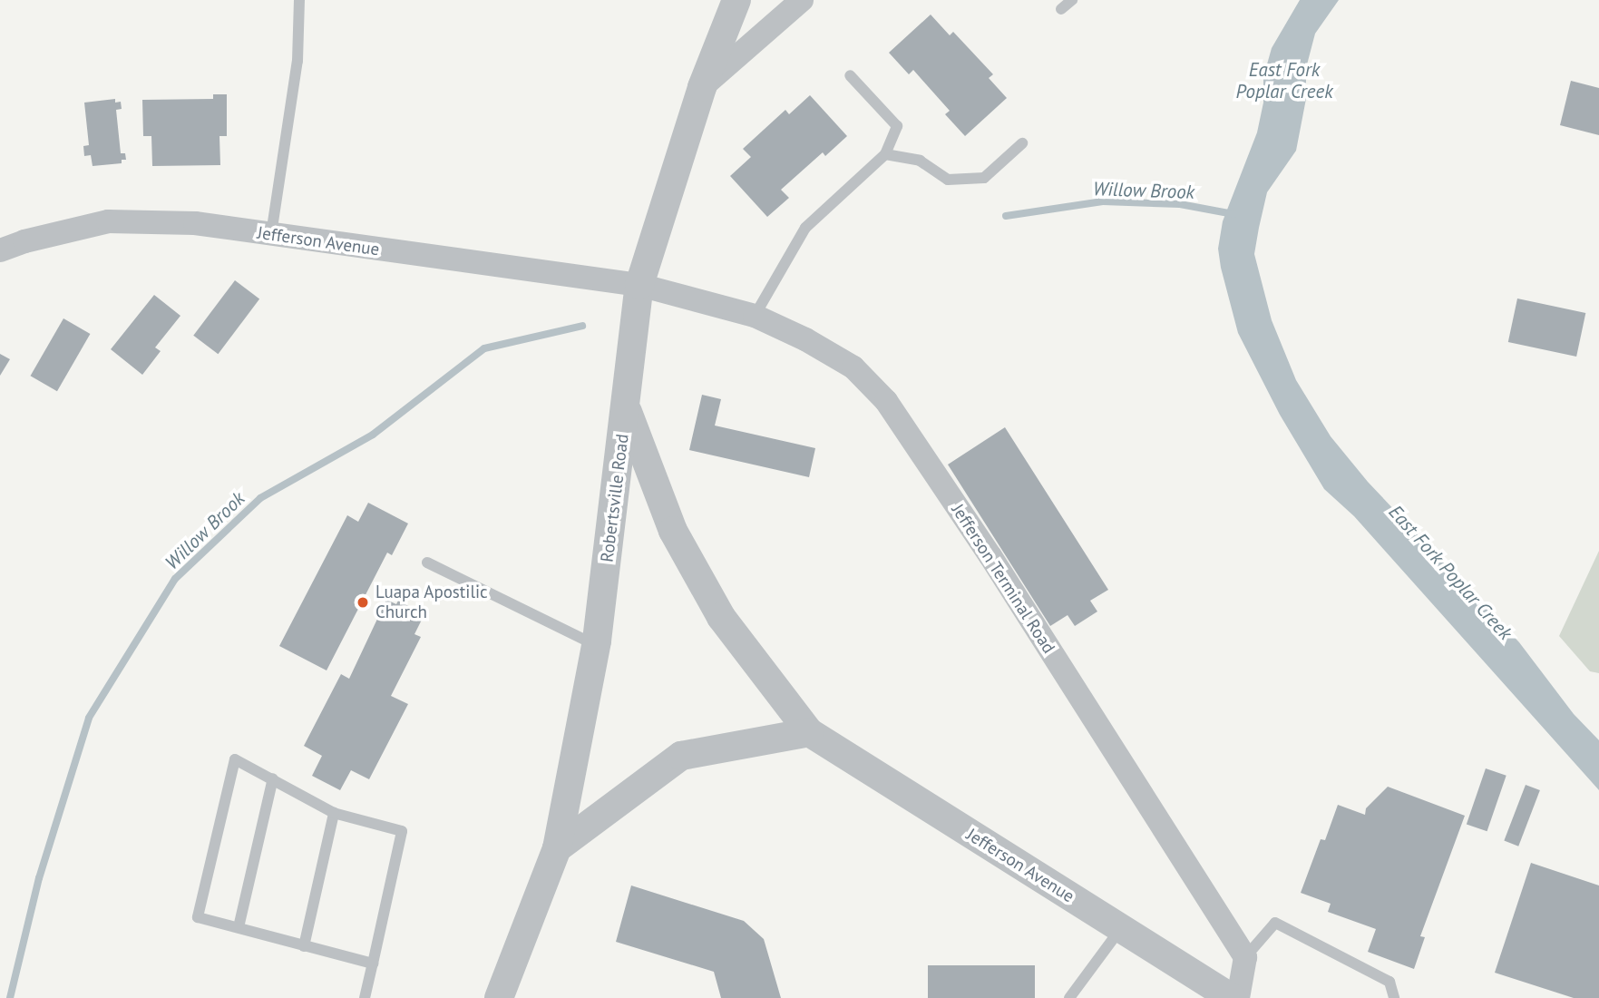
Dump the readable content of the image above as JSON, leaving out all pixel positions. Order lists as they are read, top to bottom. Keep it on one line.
{"streets":{"street":["Jefferson Avenue","Robertsville Road","Jefferson Terminal Road"]},"crossings":[["Jefferson Avenue","Robertsville Road"],["Jefferson Avenue","Jefferson Terminal Road"],["Robertsville Road","Jefferson Terminal Road"]],"water":["East Fork Poplar Creek","Willow Brook"],"places":["Luapa Apostilic Church"]}
